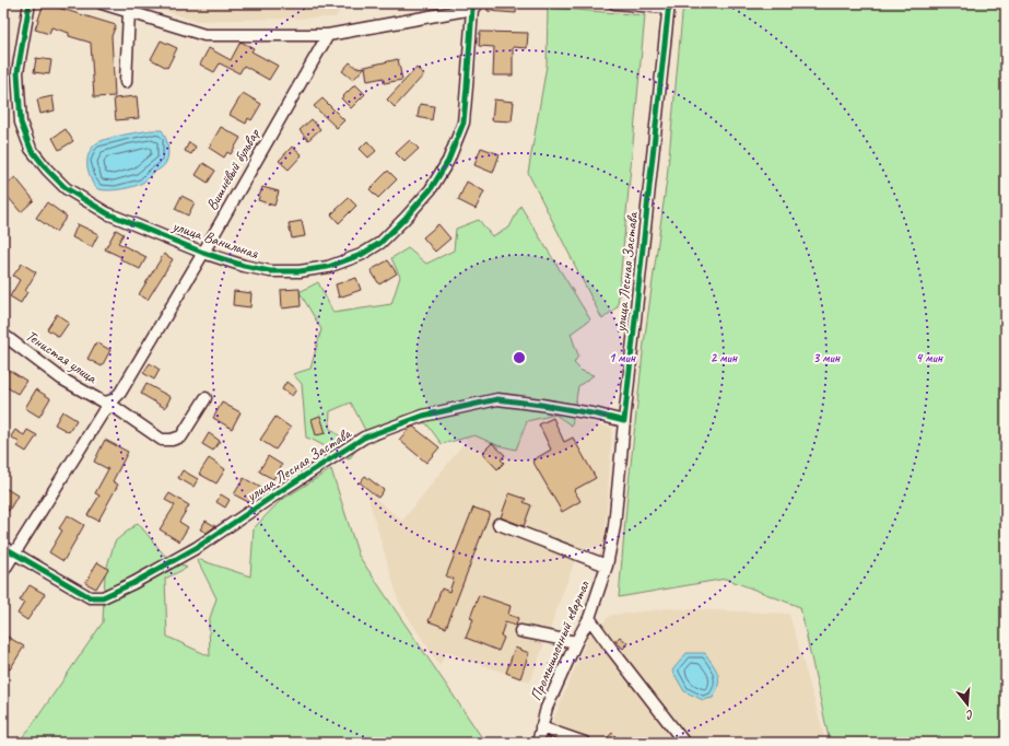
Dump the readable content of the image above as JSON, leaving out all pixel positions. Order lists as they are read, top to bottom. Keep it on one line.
{"streets":{"street":["Вишнёвый бульвар","улица Ванильная","улица Лесная Застава","Тенистая улица","Промышленный квартал"]},"crossings":[["Вишнёвый бульвар","улица Ванильная"],["Вишнёвый бульвар","Тенистая улица"],["улица Лесная Застава","Промышленный квартал"]],"north":"bottom","rings":["1 мин","2 мин","3 мин","4 мин"]}
